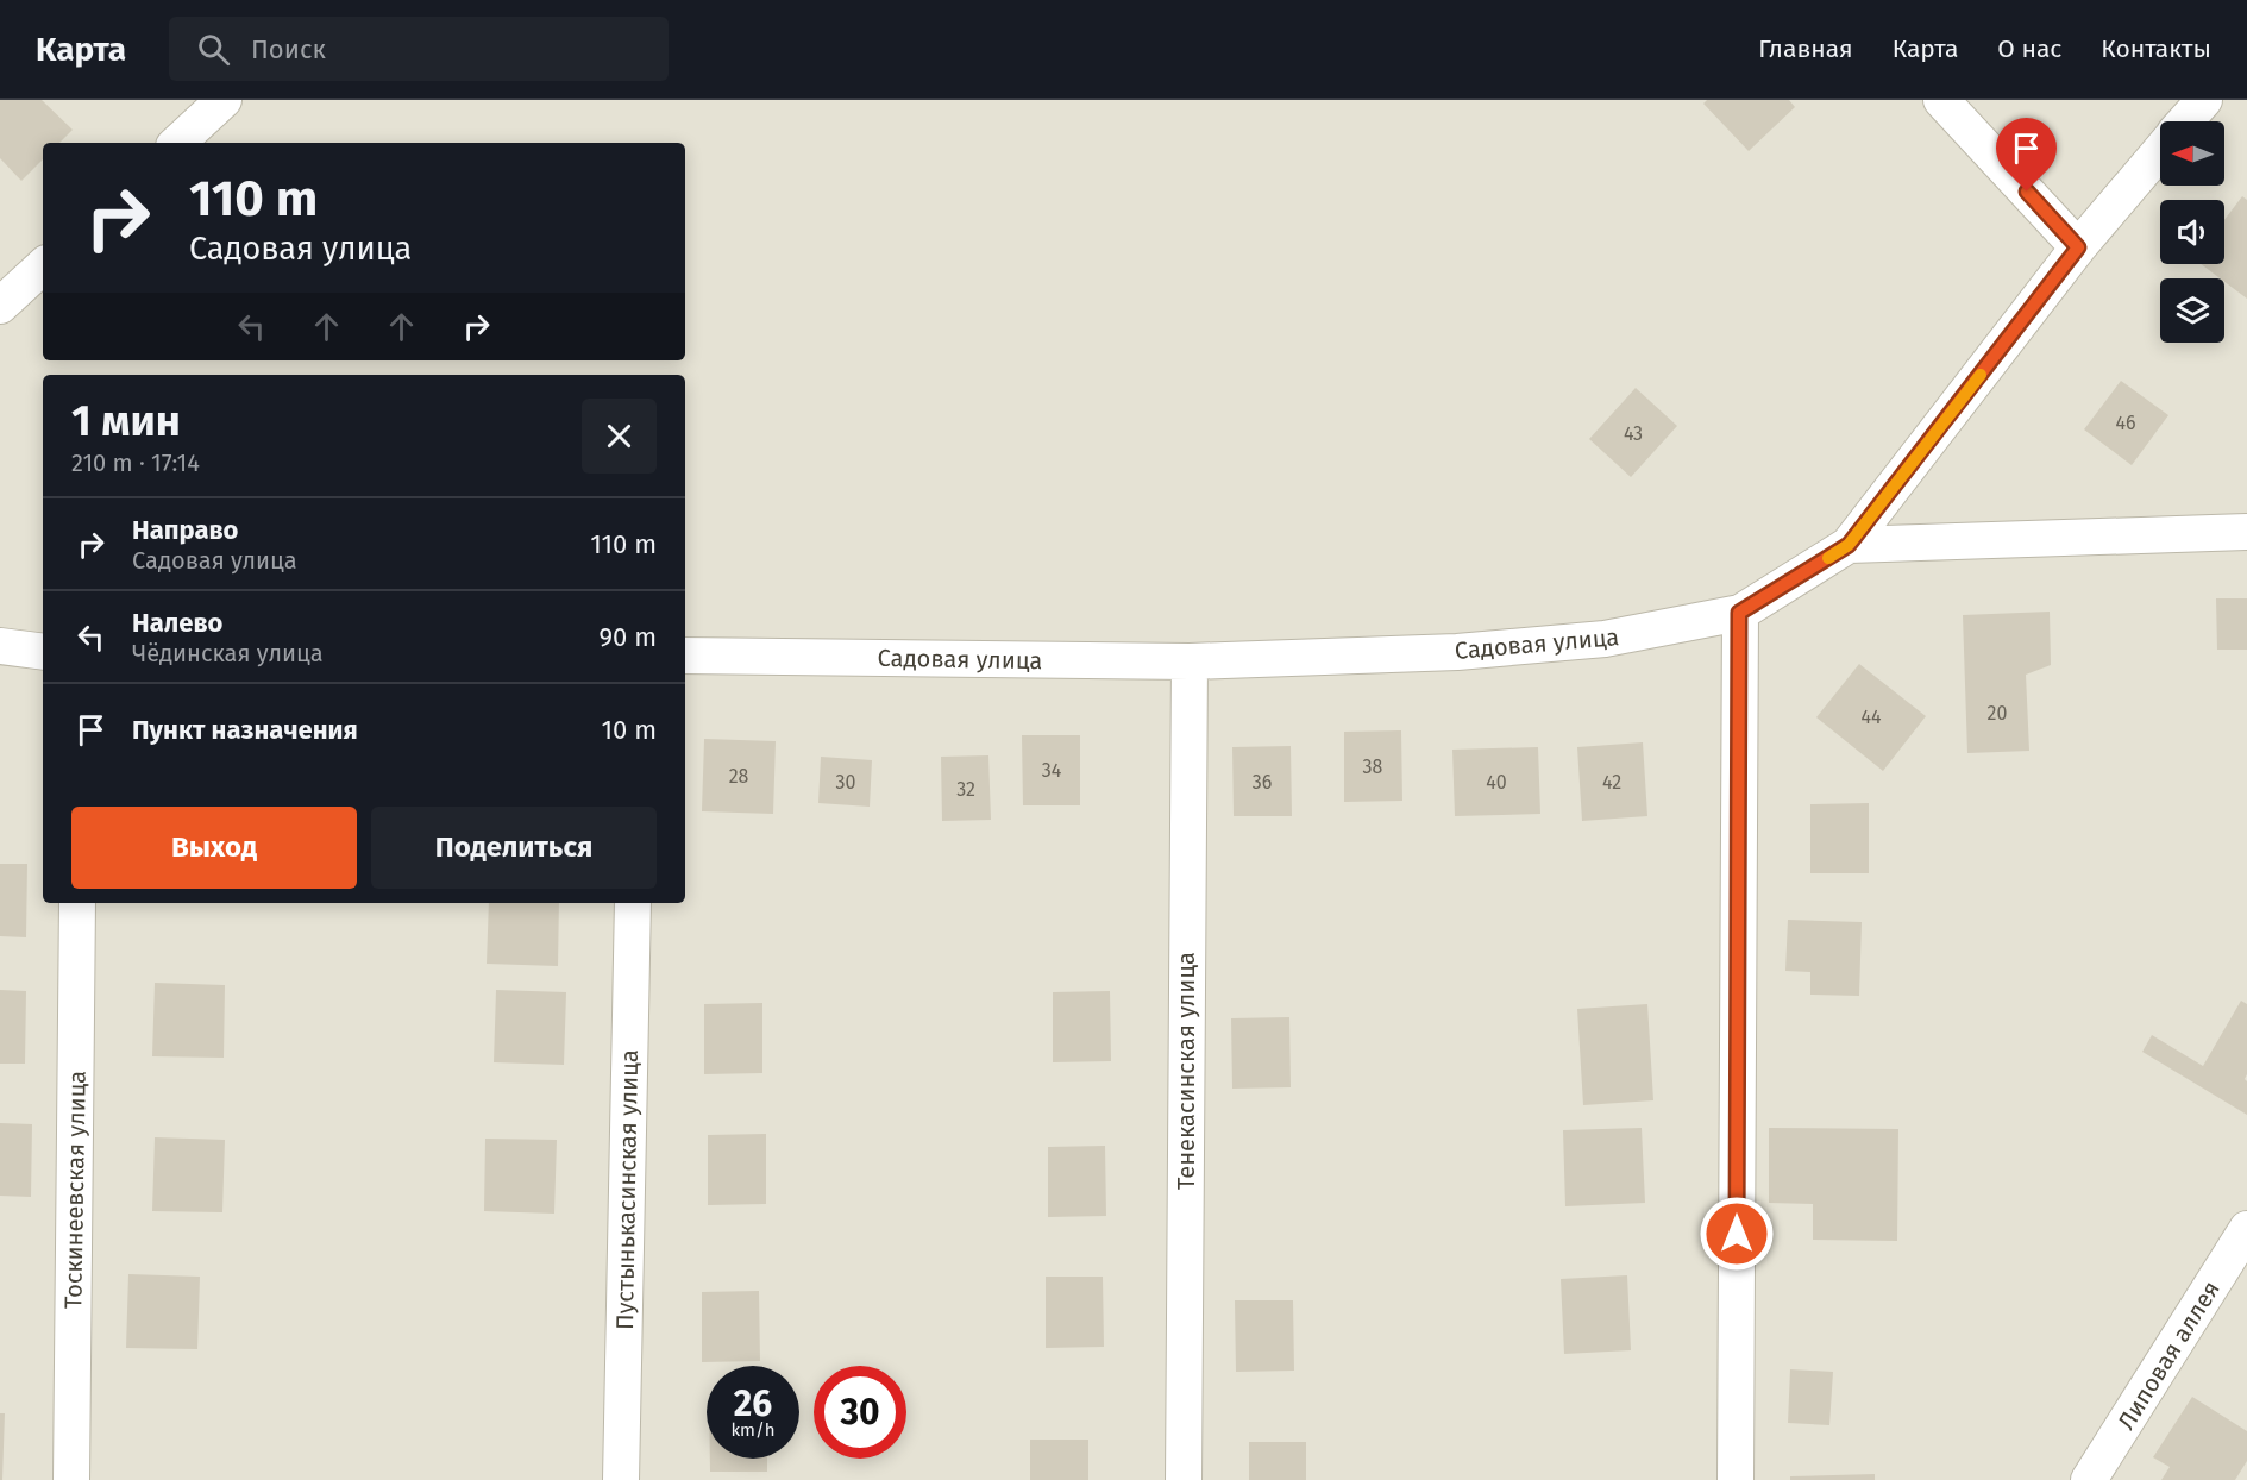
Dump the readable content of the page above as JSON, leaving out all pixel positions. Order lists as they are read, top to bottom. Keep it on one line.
{"streets":{"street":["Садовая улица","Тенекасинская улица","Тоскинеевская улица","Пустынькасинская улица","Липовая аллея"]},"crossings":[["Садовая улица","Тенекасинская улица"]],"house_numbers":["46","43","20","44","38","34","28","30","36","40","42","32"],"north":"left","page":{"header":"Карта","search":"Поиск","nav":["Главная","Карта","О нас","Контакты"],"turn":["110 m","Садовая улица"],"heading":["1 мин","210 m · 17:14"],"list":[{"name":"Направо","note":"Садовая улица","value":"110 m"},{"name":"Налево","note":"Чёдинская улица","value":"90 m"},{"name":"Пункт назначения","value":"10 m"}],"buttons":["Выход","Поделиться"],"speed":"26 km/h","limit":"30"}}
